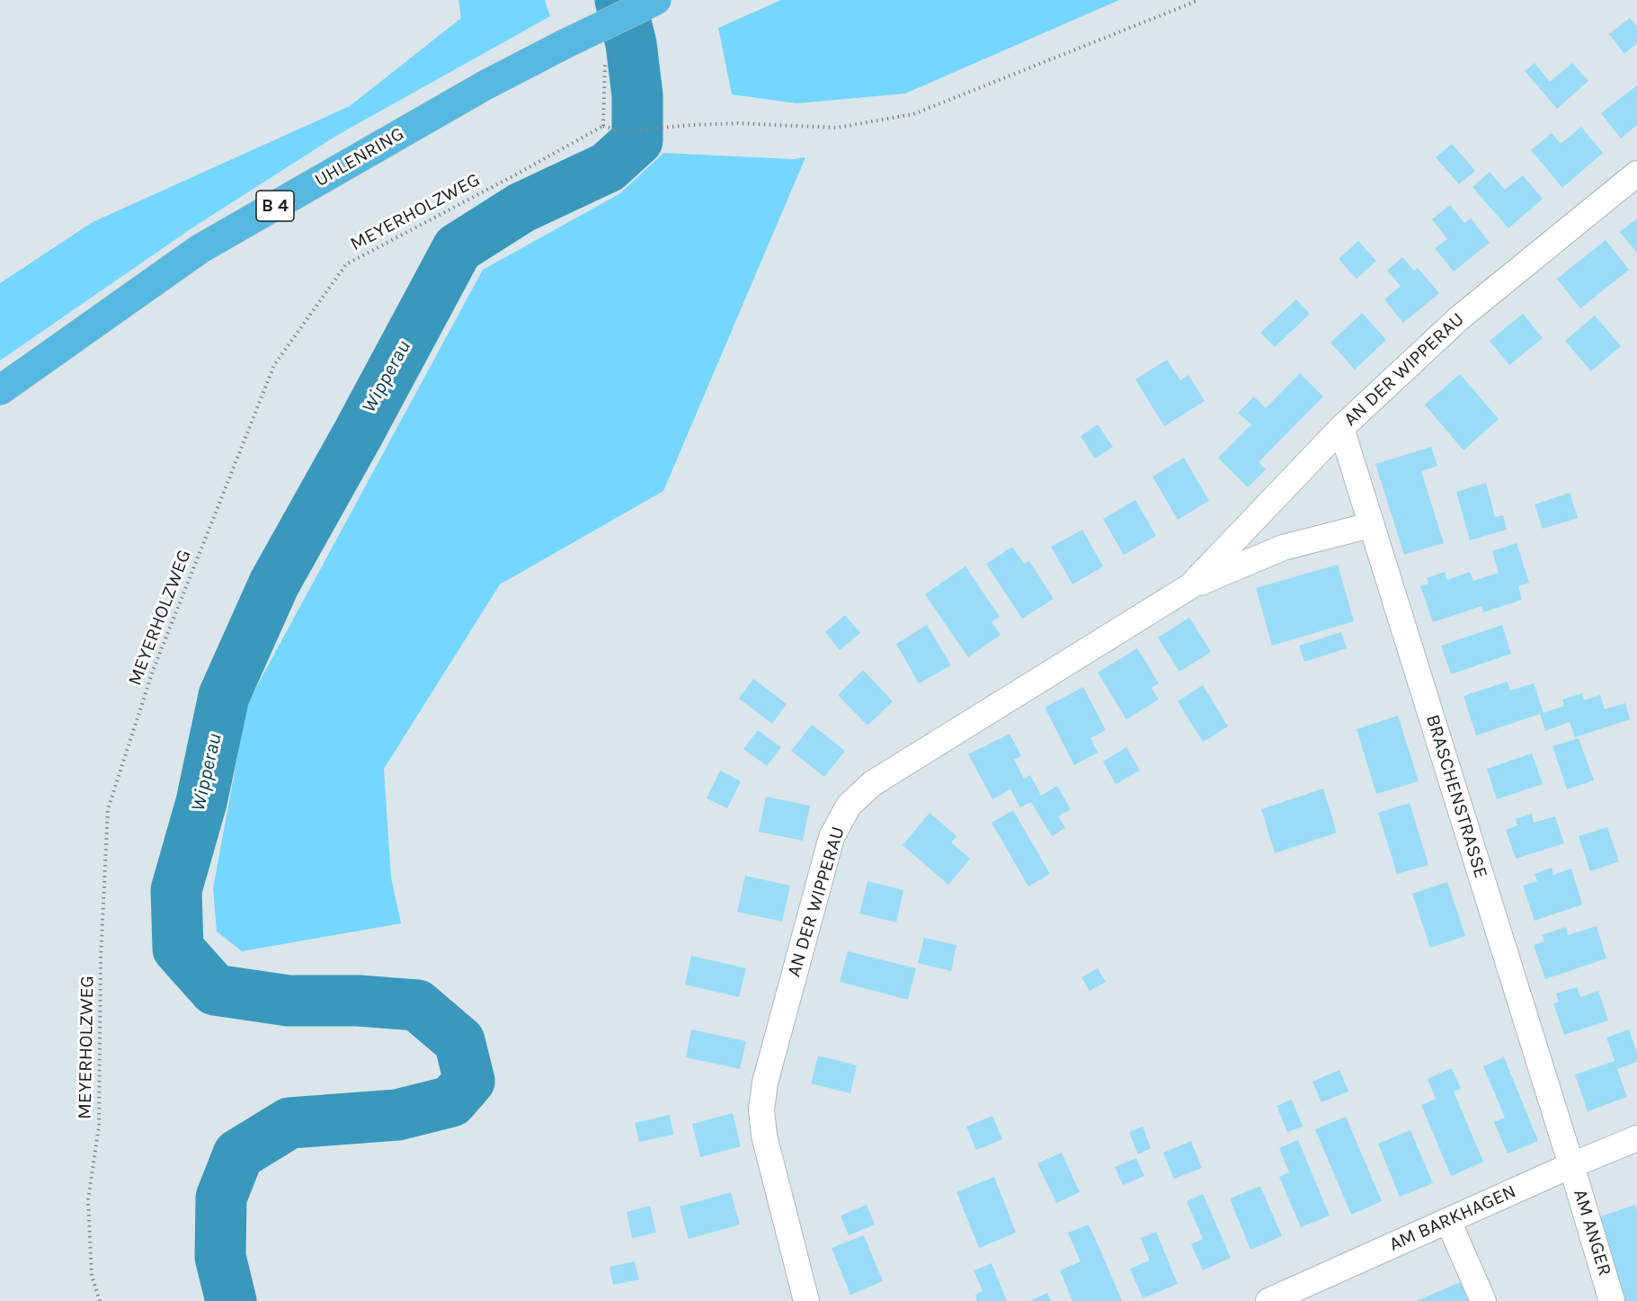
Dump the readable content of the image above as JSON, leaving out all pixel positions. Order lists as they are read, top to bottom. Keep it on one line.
{"streets":{"highway":["UHLENRING","B 4"],"street":["AN DER WIPPERAU","BRASCHENSTRASSE","AM BARKHAGEN","AM ANGER"],"path":["MEYERHOLZWEG"]},"crossings":[["AN DER WIPPERAU","BRASCHENSTRASSE"],["BRASCHENSTRASSE","AM BARKHAGEN"],["BRASCHENSTRASSE","AM ANGER"],["AM BARKHAGEN","AM ANGER"]],"water":["Wipperau"]}
